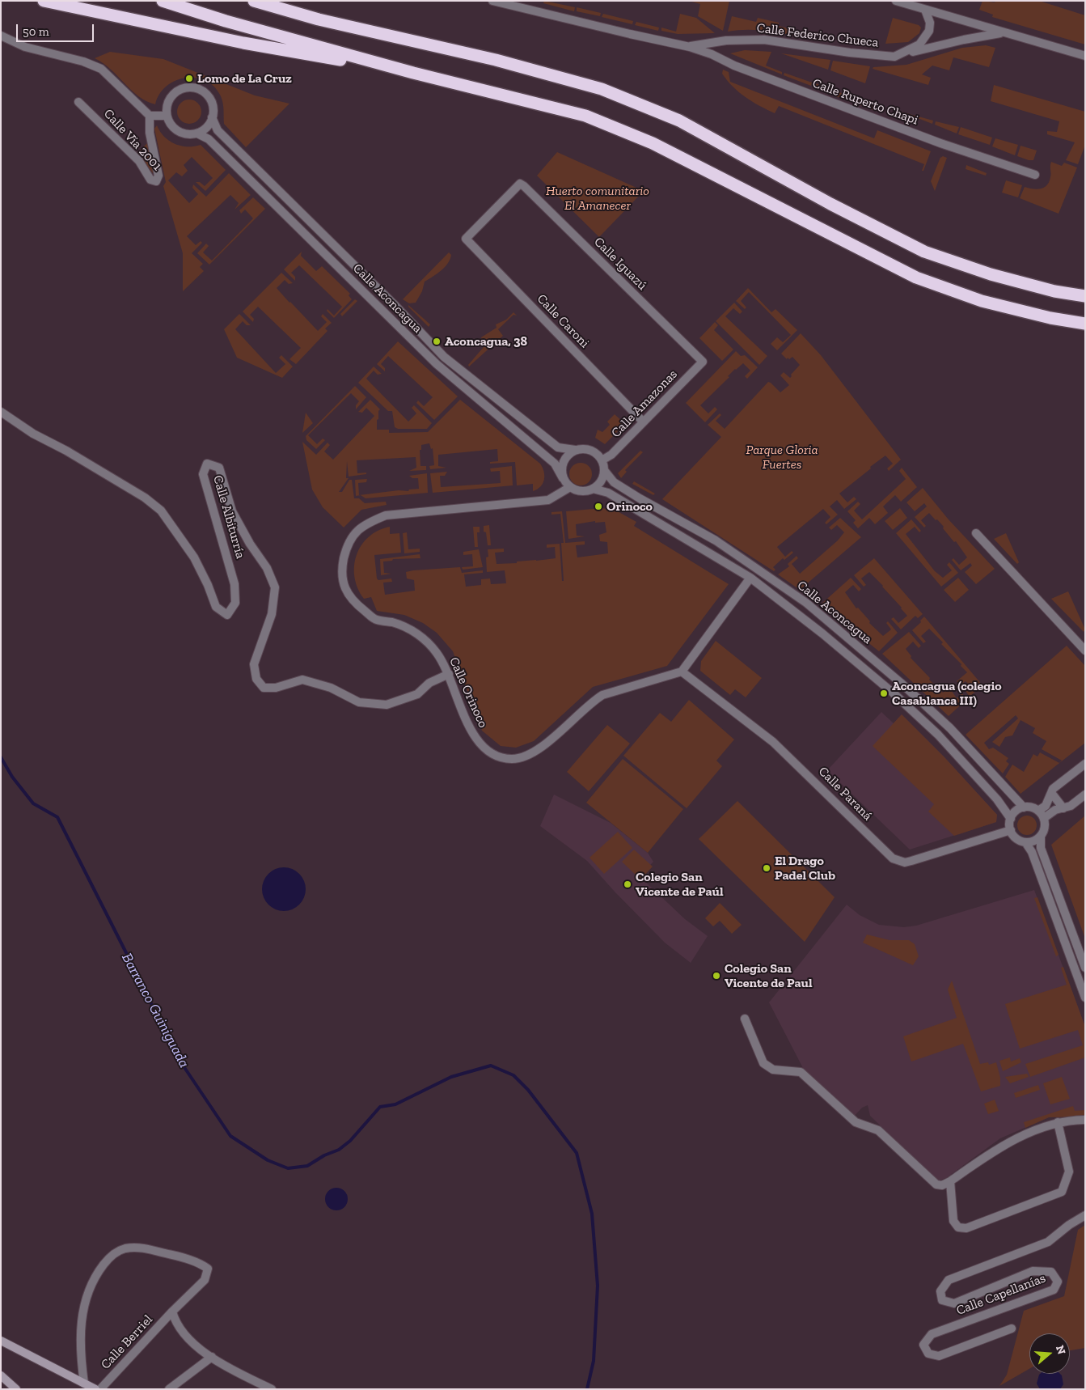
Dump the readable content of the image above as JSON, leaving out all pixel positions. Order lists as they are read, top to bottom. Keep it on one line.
{"streets":{"street":["Calle Federico Chueca","Calle Ruperto Chapi","Calle Vía 2001","Calle Iguazú","Calle Aconcagua","Calle Caroni","Calle Amazonas","Calle Albiturría","Calle Orinoco","Calle Paraná","Calle Capellanías","Calle Berriel"]},"crossings":[["Calle Federico Chueca","Calle Ruperto Chapi"],["Calle Iguazú","Calle Caroni"],["Calle Iguazú","Calle Amazonas"],["Calle Aconcagua","Calle Amazonas"],["Calle Aconcagua","Calle Orinoco"],["Calle Aconcagua","Calle Paraná"],["Calle Caroni","Calle Amazonas"],["Calle Amazonas","Calle Orinoco"],["Calle Albiturría","Calle Orinoco"],["Calle Orinoco","Calle Paraná"]],"water":["Barranco Guiniguada"],"parks":["Huerto comunitario El Amanecer","Parque Gloria Fuertes"],"places":["Lomo de La Cruz","Aconcagua, 38","Orinoco","Aconcagua (colegio Casablanca III)","El Drago Padel Club","Colegio San Vicente de Paúl","Colegio San Vicente de Paul"],"scale_bar":"50 m","north":"right"}
